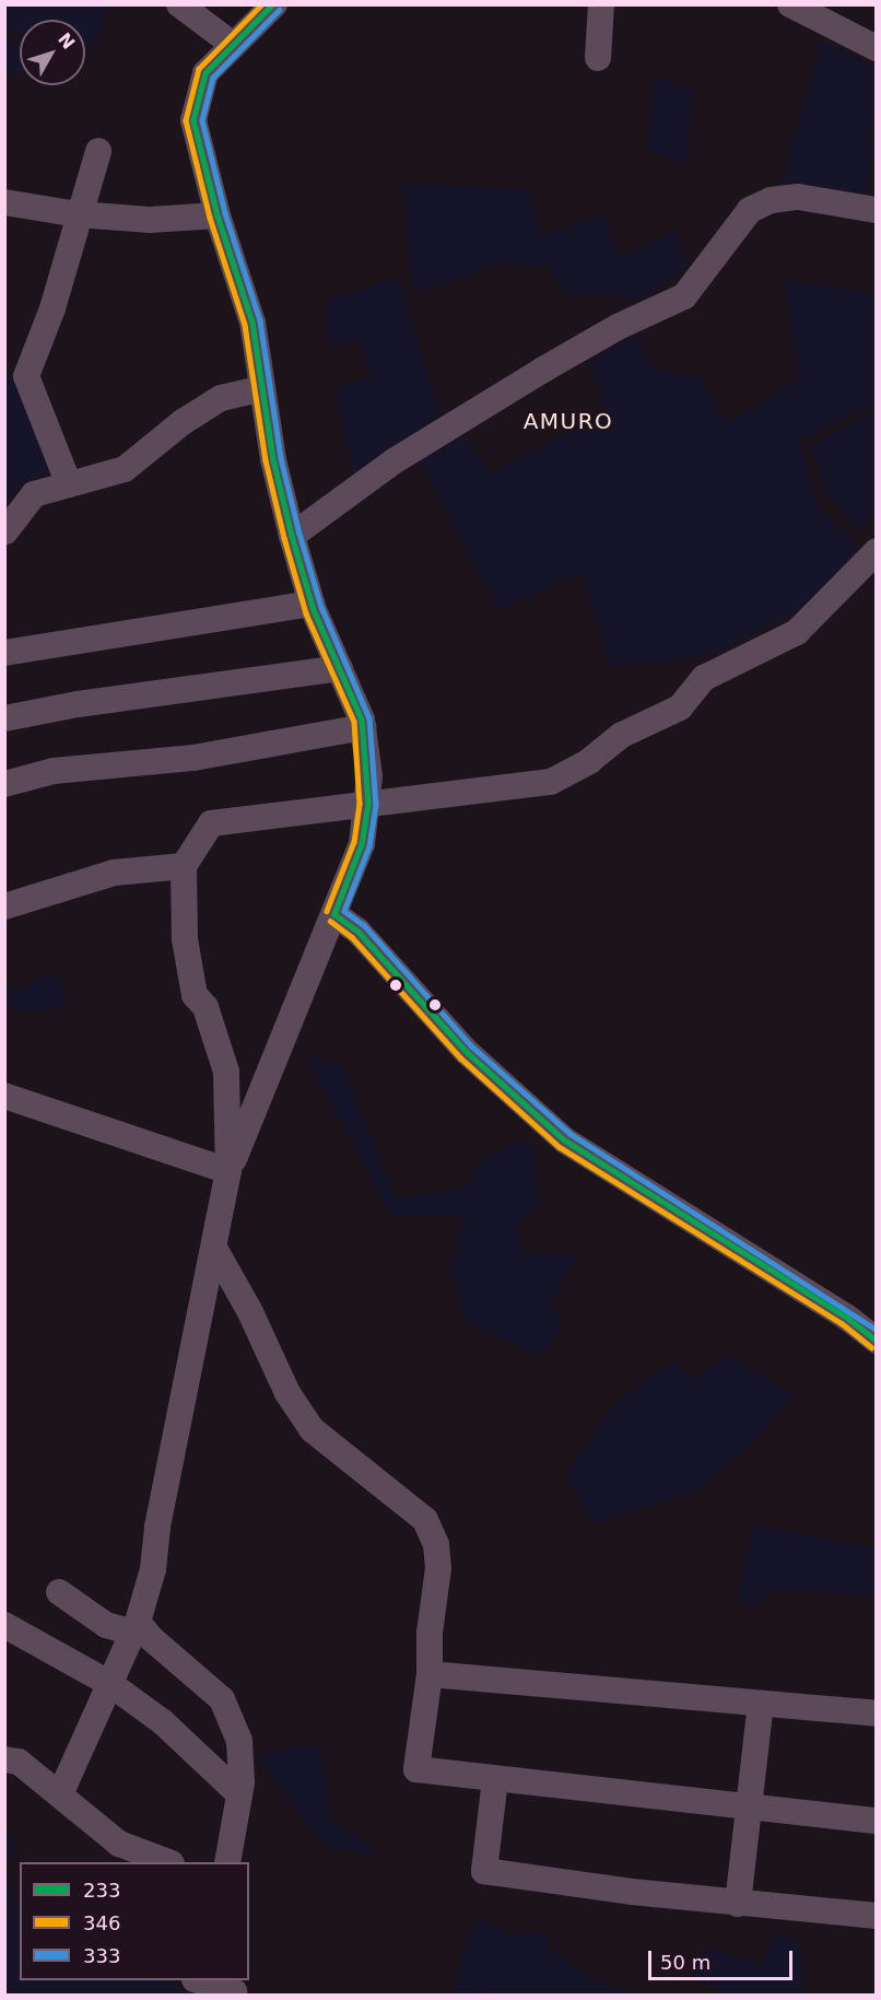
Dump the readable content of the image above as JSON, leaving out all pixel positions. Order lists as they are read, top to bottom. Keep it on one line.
{"districts":["AMURO"],"lines":["transit line 233","transit line 346","transit line 333"],"legend":["233","346","333"],"scale_bar":"50 m","north":"top right"}
